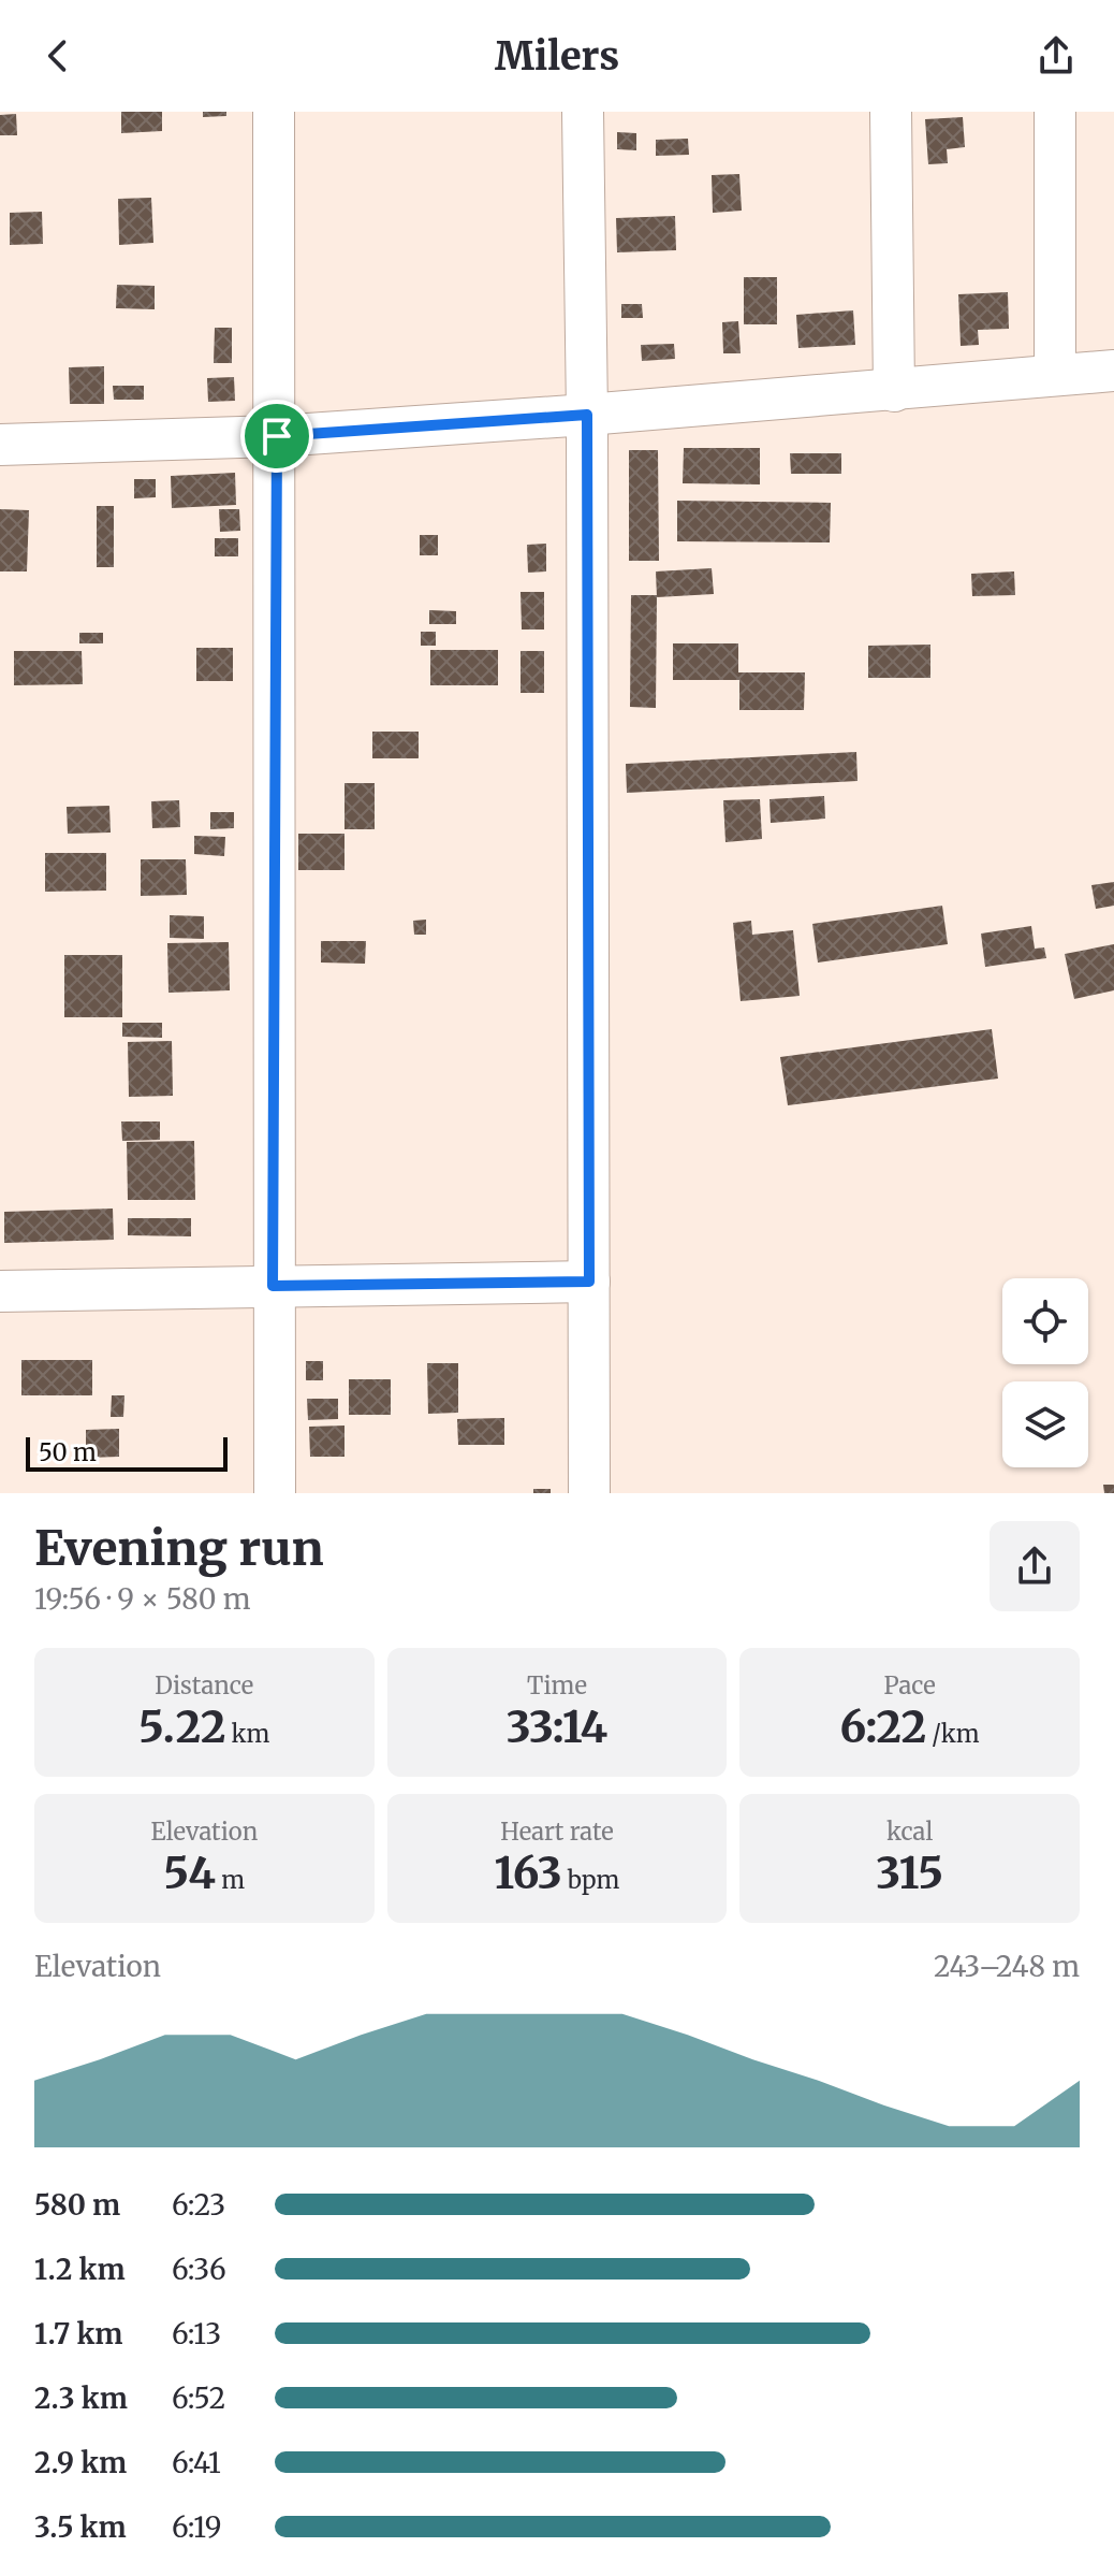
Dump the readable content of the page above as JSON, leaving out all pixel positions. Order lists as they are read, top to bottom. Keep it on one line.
{"scale_bar":"50 m","page":{"header":"Milers","scale":"50 m","heading":["Evening run","19:56 · 9 × 580 m"],"stats":[["Distance","5.22 km"],["Time","33:14"],["Pace","6:22 /km"],["Elevation","54 m"],["Heart rate","163 bpm"],["kcal","315"]],"chart":["Elevation","243–248 m"],"list":[{"name":"580 m","note":"6:23"},{"name":"1.2 km","note":"6:36"},{"name":"1.7 km","note":"6:13"},{"name":"2.3 km","note":"6:52"},{"name":"2.9 km","note":"6:41"},{"name":"3.5 km","note":"6:19"}]}}
